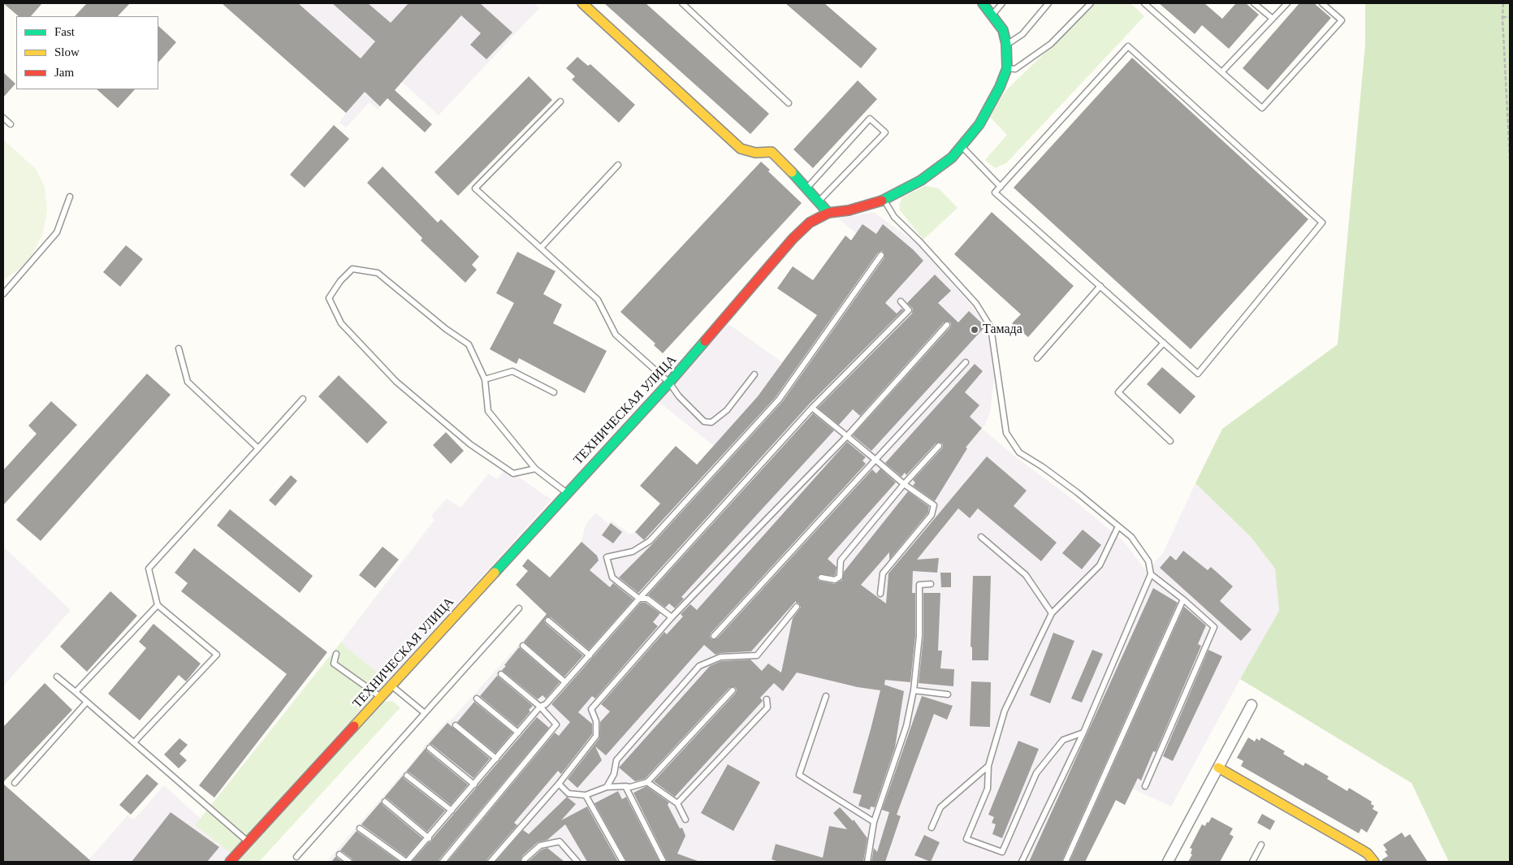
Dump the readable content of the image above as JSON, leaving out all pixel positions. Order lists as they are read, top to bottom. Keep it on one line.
{"streets":{"street":["ТЕХНИЧЕСКАЯ УЛИЦА"]},"places":["Тамада"],"legend":["Fast","Slow","Jam"]}
